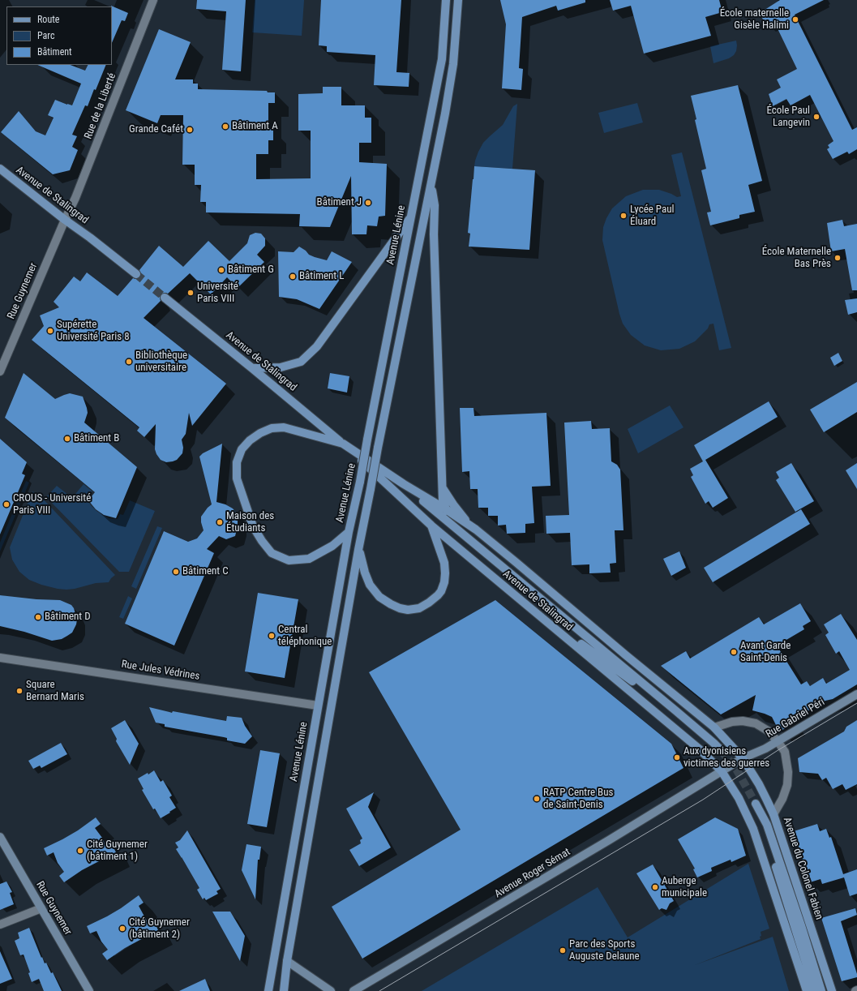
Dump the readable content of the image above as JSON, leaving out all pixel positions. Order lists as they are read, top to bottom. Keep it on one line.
{"streets":{"main road":["Avenue de Stalingrad","Avenue Lénine","Avenue du Colonel Fabien"],"street":["Rue de la Liberté","Rue Guynemer","Rue Jules Védrines","Rue Gabriel Péri","Avenue Roger Sémat"]},"crossings":[["Rue de la Liberté","Avenue de Stalingrad"],["Rue de la Liberté","Rue Guynemer"],["Avenue de Stalingrad","Rue Guynemer"],["Avenue de Stalingrad","Rue Gabriel Péri"],["Avenue de Stalingrad","Avenue du Colonel Fabien"],["Avenue de Stalingrad","Avenue Roger Sémat"],["Avenue Lénine","Rue Jules Védrines"],["Rue Gabriel Péri","Avenue du Colonel Fabien"],["Rue Gabriel Péri","Avenue Roger Sémat"]],"places":["École maternelle Gisèle Halimi","École Paul Langevin","Bâtiment A","Grande Cafét","Bâtiment J","Lycée Paul Éluard","École Maternelle Bas Près","Bâtiment G","Bâtiment L","Université Paris VIII","Supérette Université Paris 8","Bibliothèque universitaire","Bâtiment B","CROUS - Université Paris VIII","Maison des Étudiants","Bâtiment C","Bâtiment D","Central téléphonique","Avant Garde Saint-Denis","Square Bernard Maris","Aux dyonisiens victimes des guerres","RATP Centre Bus de Saint-Denis","Cité Guynemer (bâtiment 1)","Auberge municipale","Cité Guynemer (bâtiment 2)","Parc des Sports Auguste Delaune"],"legend":["Route","Parc","Bâtiment"]}
